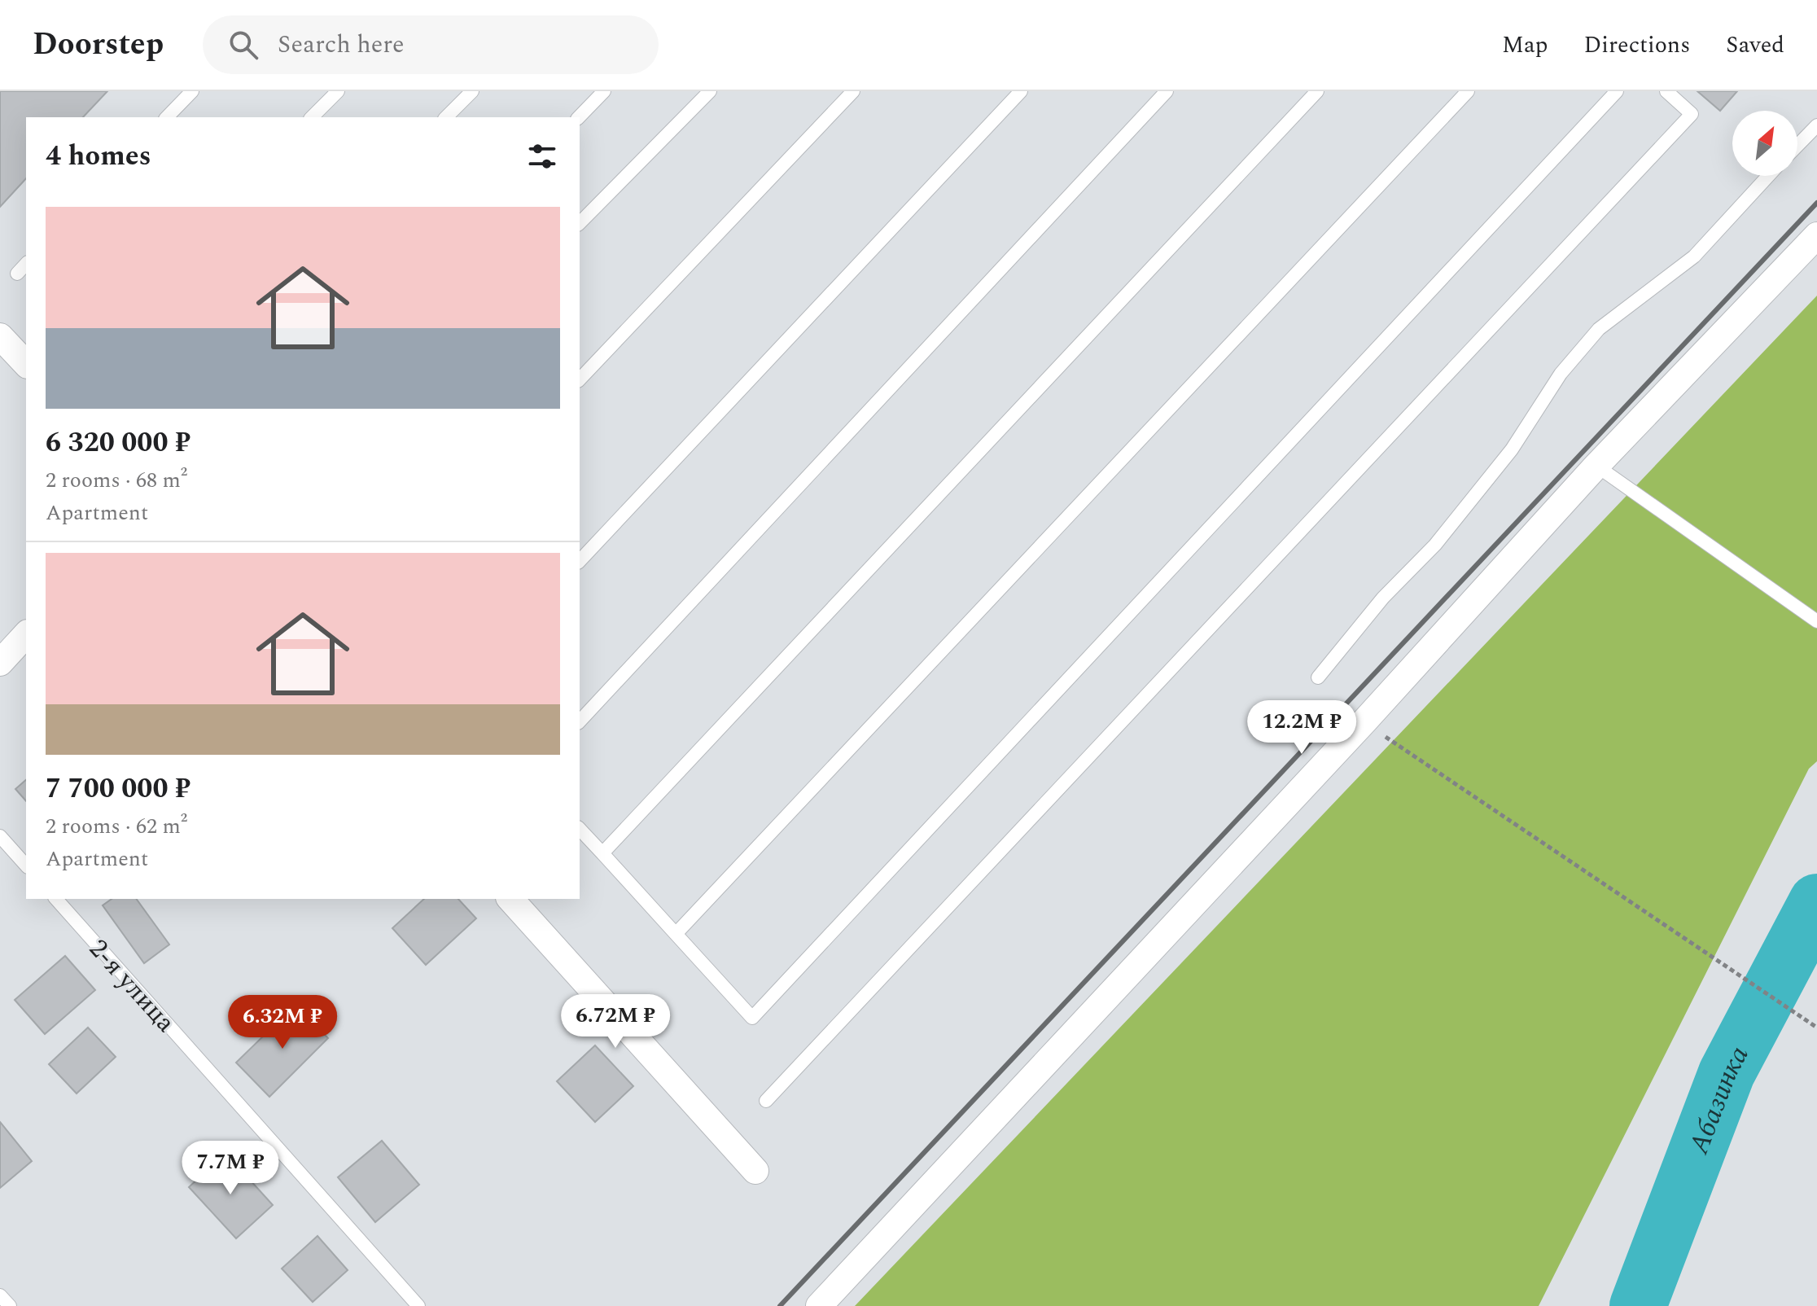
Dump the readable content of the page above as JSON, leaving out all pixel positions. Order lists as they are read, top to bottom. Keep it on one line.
{"streets":{"lane":["2-я улица"]},"water":["Абазинка"],"north":"top right","page":{"header":"Doorstep","search":"Search here","nav":["Map","Directions","Saved"],"heading":"4 homes","list":[{"name":"6 320 000 ₽","note":"2 rooms · 68 m² · Apartment"},{"name":"7 700 000 ₽","note":"2 rooms · 62 m² · Apartment"}],"price":["12.2M ₽","6.72M ₽","6.32M ₽","7.7M ₽"]}}
